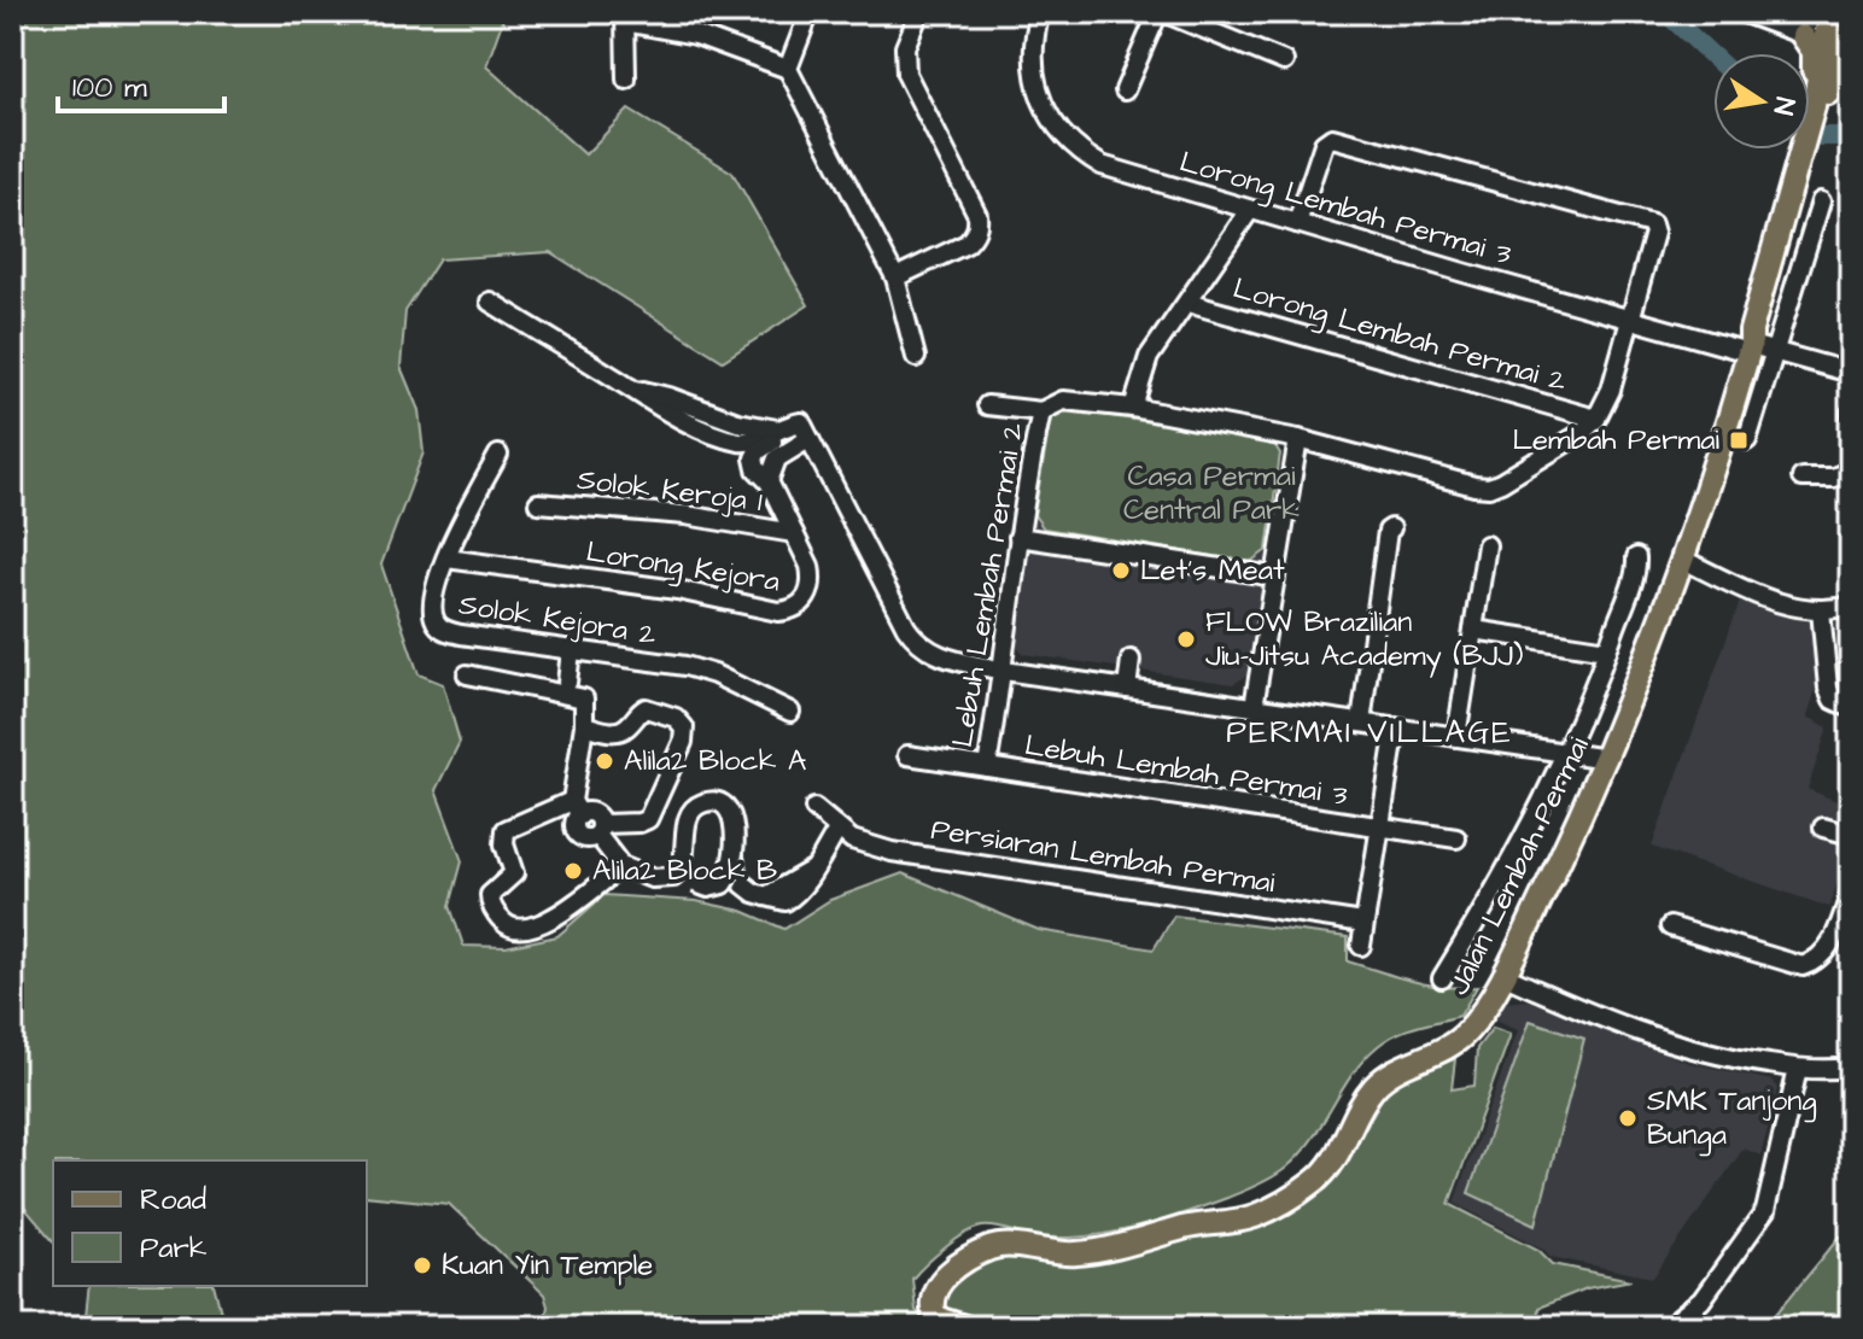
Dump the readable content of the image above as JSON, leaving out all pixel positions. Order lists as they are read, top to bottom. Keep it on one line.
{"streets":{"main road":["Jalan Lembah Permai"],"street":["Lorong Lembah Permai 3","Lorong Lembah Permai 2","Solok Keroja 1","Lorong Kejora","Lebuh Lembah Permai 2","Solok Kejora 2","Lebuh Lembah Permai 3","Persiaran Lembah Permai"]},"crossings":[["Lorong Lembah Permai 3","Jalan Lembah Permai"],["Solok Keroja 1","Lorong Kejora"],["Lorong Kejora","Solok Kejora 2"],["Lebuh Lembah Permai 2","Lebuh Lembah Permai 3"]],"districts":["PERMAI VILLAGE"],"parks":["Casa Permai Central Park"],"places":{"transit":["Lembah Permai"],"other":["Let's Meat","FLOW Brazilian Jiu-Jitsu Academy (BJJ)","Alila2 Block A","Alila2 Block B","SMK Tanjong Bunga","Kuan Yin Temple"]},"legend":["Road","Park"],"scale_bar":"100 m","north":"right"}
